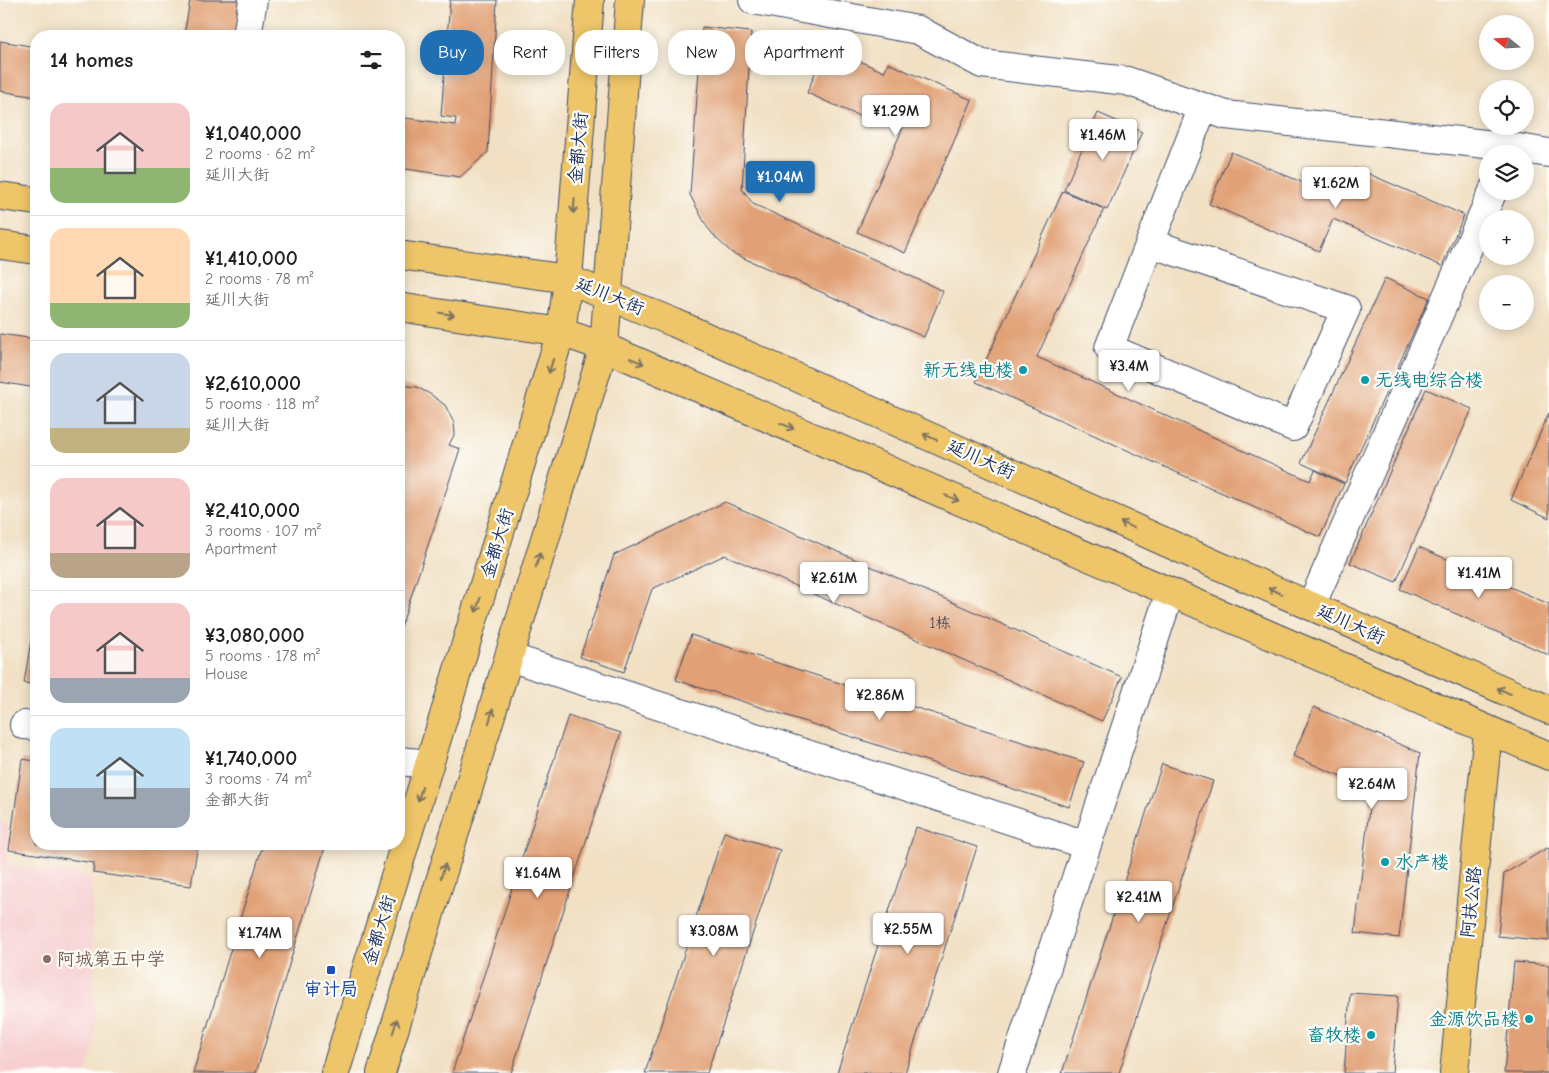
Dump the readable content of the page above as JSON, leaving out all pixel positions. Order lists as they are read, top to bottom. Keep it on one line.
{"streets":{"main road":["金都大街","延川大街","阿扶公路"]},"crossings":[["金都大街","延川大街"]],"places":{"other":["新无线电楼","无线电综合楼","水产楼","阿城第五中学","金源饮品楼","畜牧楼"],"transit":["审计局"]},"house_numbers":["1栋"],"north":"left","page":{"map_buttons":["+","−"],"chip":["Buy","Rent","Filters","New","Apartment"],"heading":"14 homes","list":[{"name":"¥1,040,000","note":"2 rooms · 62 m² · 延川大街"},{"name":"¥1,410,000","note":"2 rooms · 78 m² · 延川大街"},{"name":"¥2,610,000","note":"5 rooms · 118 m² · 延川大街"},{"name":"¥2,410,000","note":"3 rooms · 107 m² · Apartment"},{"name":"¥3,080,000","note":"5 rooms · 178 m² · House"},{"name":"¥1,740,000","note":"3 rooms · 74 m² · 金都大街"}],"price":["¥1.29M","¥1.46M","¥1.04M","¥1.62M","¥3.4M","¥1.41M","¥2.61M","¥2.86M","¥2.64M","¥1.64M","¥2.41M","¥2.55M","¥3.08M","¥1.74M"]}}
